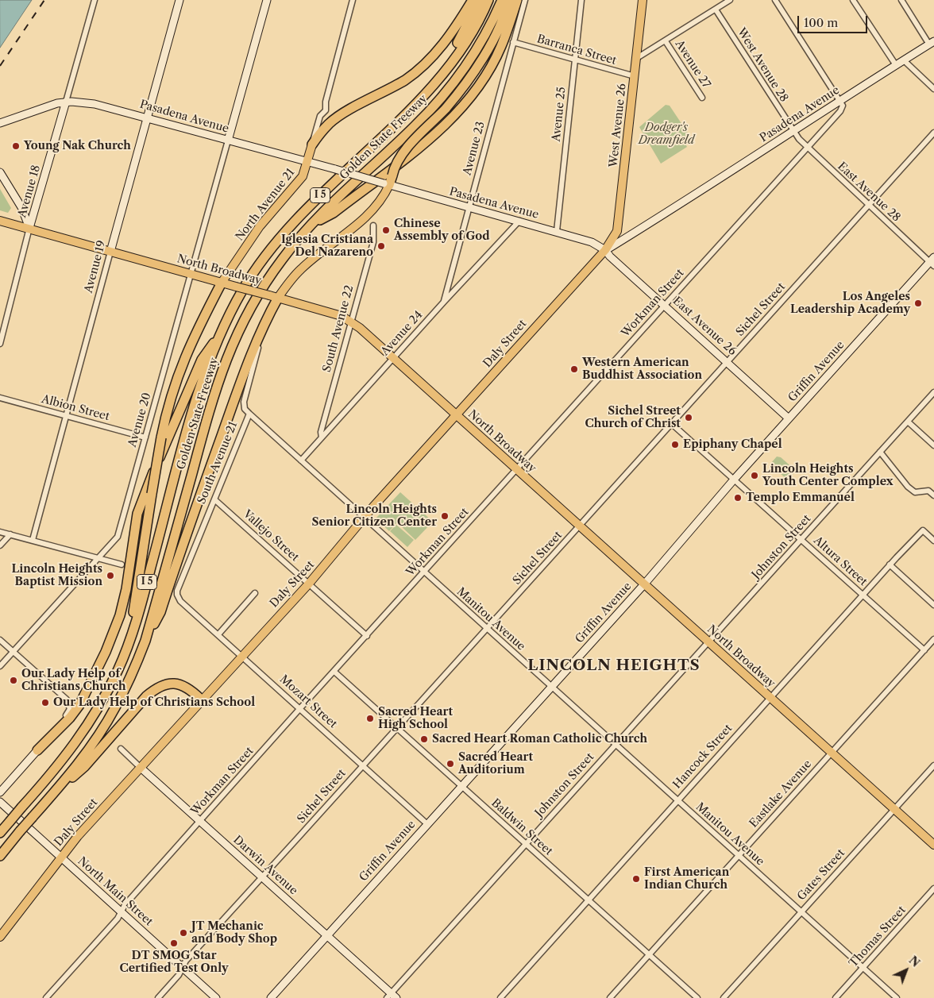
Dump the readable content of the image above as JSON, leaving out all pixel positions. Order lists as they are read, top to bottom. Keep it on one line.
{"streets":{"highway":["Golden State Freeway","I 5"],"main road":["Pasadena Avenue","West Avenue 26","Avenue 18","North Avenue 21","Avenue 19","North Broadway","East Avenue 26","Daly Street","Griffin Avenue","Darwin Avenue","North Main Street"],"street":["Barranca Street","Avenue 27","West Avenue 28","Avenue 25","Avenue 23","East Avenue 28","Workman Street","Sichel Street","South Avenue 22","Avenue 24","Albion Street","Avenue 20","South Avenue 21","Vallejo Street","Johnston Street","Altura Street","Manitou Avenue","Mozart Street","Hancock Street","Eastlake Avenue","Baldwin Street","Gates Street","Thomas Street"]},"crossings":[["Barranca Street","Avenue 25"],["Barranca Street","West Avenue 26"],["Barranca Street","Avenue 23"],["West Avenue 28","Pasadena Avenue"],["West Avenue 28","East Avenue 28"],["Avenue 25","Pasadena Avenue"],["Pasadena Avenue","West Avenue 26"],["Pasadena Avenue","Avenue 23"],["Pasadena Avenue","Avenue 18"],["Pasadena Avenue","East Avenue 28"],["Pasadena Avenue","North Avenue 21"],["Pasadena Avenue","Avenue 19"],["Pasadena Avenue","Workman Street"],["Pasadena Avenue","East Avenue 26"],["Pasadena Avenue","Avenue 24"],["Pasadena Avenue","Daly Street"],["Pasadena Avenue","Avenue 20"],["West Avenue 26","East Avenue 26"],["West Avenue 26","Daly Street"],["Avenue 23","Avenue 24"],["Avenue 18","North Broadway"],["East Avenue 28","Workman Street"],["East Avenue 28","Sichel Street"],["East Avenue 28","Griffin Avenue"],["North Avenue 21","North Broadway"],["Avenue 19","North Broadway"],["Avenue 19","Albion Street"],["North Broadway","Workman Street"],["North Broadway","Sichel Street"],["North Broadway","South Avenue 22"],["North Broadway","Avenue 24"],["North Broadway","Daly Street"],["North Broadway","Griffin Avenue"],["North Broadway","Avenue 20"],["North Broadway","Johnston Street"],["North Broadway","Hancock Street"],["North Broadway","Eastlake Avenue"],["North Broadway","Gates Street"],["Workman Street","East Avenue 26"],["Workman Street","Vallejo Street"],["Workman Street","Manitou Avenue"],["Workman Street","Mozart Street"],["Workman Street","Baldwin Street"],["Workman Street","Darwin Avenue"],["Workman Street","North Main Street"],["Sichel Street","East Avenue 26"],["Sichel Street","Altura Street"],["Sichel Street","Manitou Avenue"],["Sichel Street","Mozart Street"],["Sichel Street","Baldwin Street"],["Sichel Street","Darwin Avenue"],["Sichel Street","North Main Street"],["East Avenue 26","Daly Street"],["East Avenue 26","Griffin Avenue"],["South Avenue 22","Avenue 24"],["Avenue 24","Manitou Avenue"],["Daly Street","Vallejo Street"],["Daly Street","Manitou Avenue"],["Daly Street","Mozart Street"],["Daly Street","Darwin Avenue"],["Daly Street","North Main Street"],["Griffin Avenue","Altura Street"],["Griffin Avenue","Manitou Avenue"],["Griffin Avenue","Mozart Street"],["Griffin Avenue","Baldwin Street"],["Griffin Avenue","Darwin Avenue"],["Albion Street","Avenue 20"],["South Avenue 21","Vallejo Street"],["South Avenue 21","Manitou Avenue"],["South Avenue 21","Mozart Street"],["Johnston Street","Altura Street"],["Johnston Street","Manitou Avenue"],["Johnston Street","Baldwin Street"],["Johnston Street","Darwin Avenue"],["Altura Street","Hancock Street"],["Altura Street","Eastlake Avenue"],["Manitou Avenue","Hancock Street"],["Manitou Avenue","Eastlake Avenue"],["Manitou Avenue","Gates Street"],["Manitou Avenue","Thomas Street"],["Hancock Street","Baldwin Street"],["Eastlake Avenue","Baldwin Street"]],"districts":["LINCOLN HEIGHTS"],"parks":["Dodger's Dreamfield"],"places":["Young Nak Church","Chinese Assembly of God","Iglesia Cristiana Del Nazareno","Los Angeles Leadership Academy","Western American Buddhist Association","Sichel Street Church of Christ","Epiphany Chapel","Lincoln Heights Youth Center Complex","Templo Emmanuel","Lincoln Heights Senior Citizen Center","Lincoln Heights Baptist Mission","Our Lady Help of Christians Church","Our Lady Help of Christians School","Sacred Heart High School","Sacred Heart Roman Catholic Church","Sacred Heart Auditorium","First American Indian Church","JT Mechanic and Body Shop","DT SMOG Star Certified Test Only"],"scale_bar":"100 m","north":"top right"}
